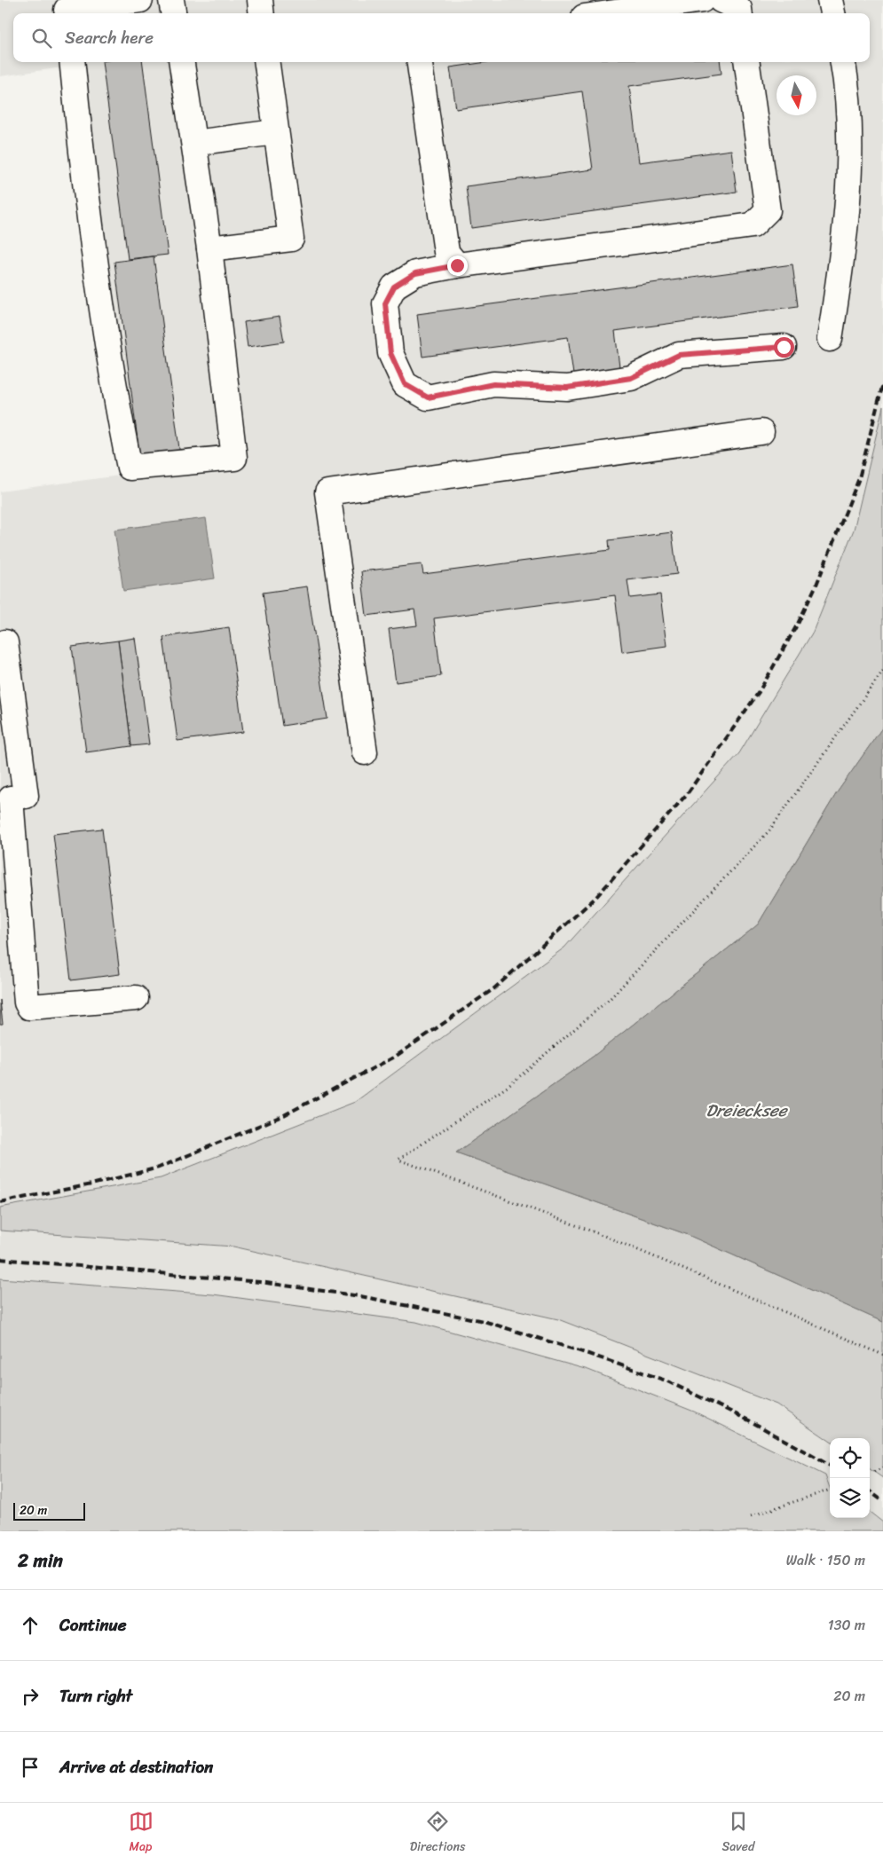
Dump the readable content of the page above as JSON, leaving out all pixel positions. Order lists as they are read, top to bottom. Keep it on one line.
{"water":["Dreiecksee"],"scale_bar":"20 m","north":"bottom","page":{"search":"Search here","scale":"20 m","heading":["2 min","Walk · 150 m"],"list":[["Continue","130 m"],["Turn right","20 m"],"Arrive at destination"],"nav":["Map","Directions","Saved"]}}
